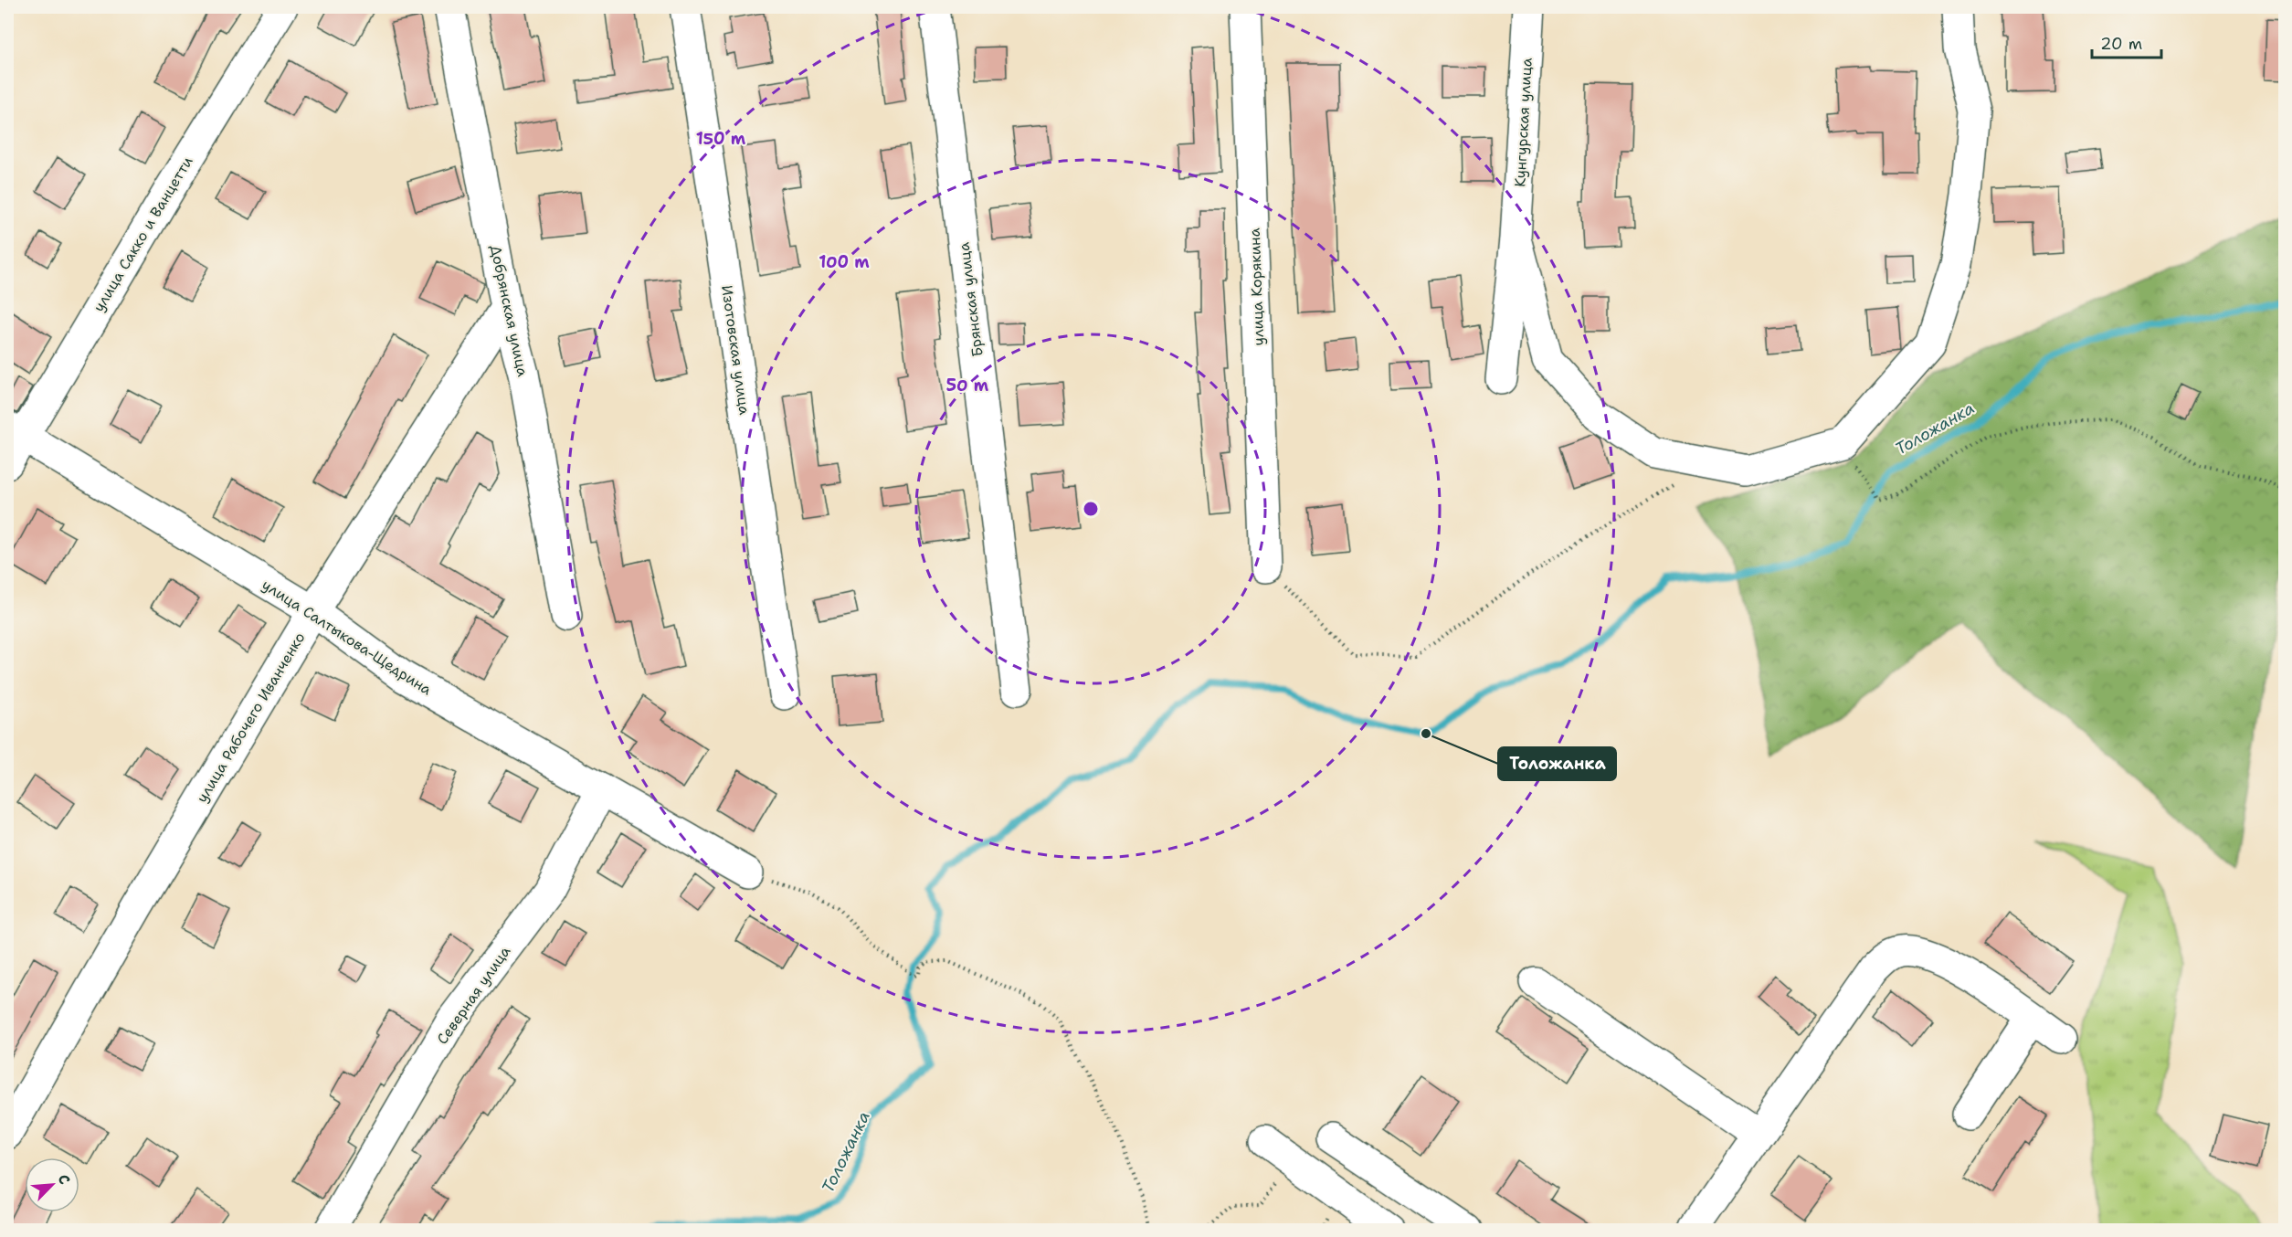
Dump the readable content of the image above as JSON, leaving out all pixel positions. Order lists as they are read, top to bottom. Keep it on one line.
{"streets":{"street":["Кунгурская улица","улица Сакко и Ванцетти","улица Корякина","Брянская улица","Добрянская улица","Изотовская улица","улица Салтыкова-Щедрина","улица Рабочего Иванченко","Северная улица"]},"crossings":[["улица Сакко и Ванцетти","улица Салтыкова-Щедрина"],["Добрянская улица","улица Рабочего Иванченко"],["улица Салтыкова-Щедрина","улица Рабочего Иванченко"],["улица Салтыкова-Щедрина","Северная улица"]],"water":["Толожанка"],"places":["Толожанка"],"scale_bar":"20 m","north":"top right","rings":["150 m","100 m","50 m"]}
